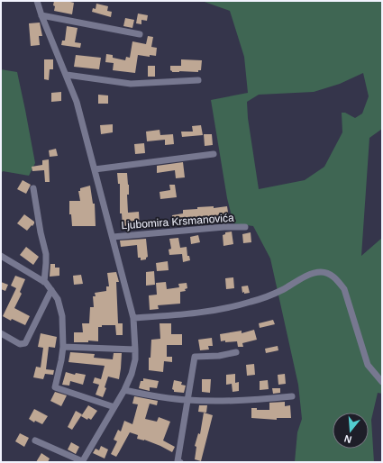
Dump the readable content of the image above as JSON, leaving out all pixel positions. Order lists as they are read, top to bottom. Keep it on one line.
{"streets":{"street":["Ljubomira Krsmanovića"]},"north":"bottom"}
